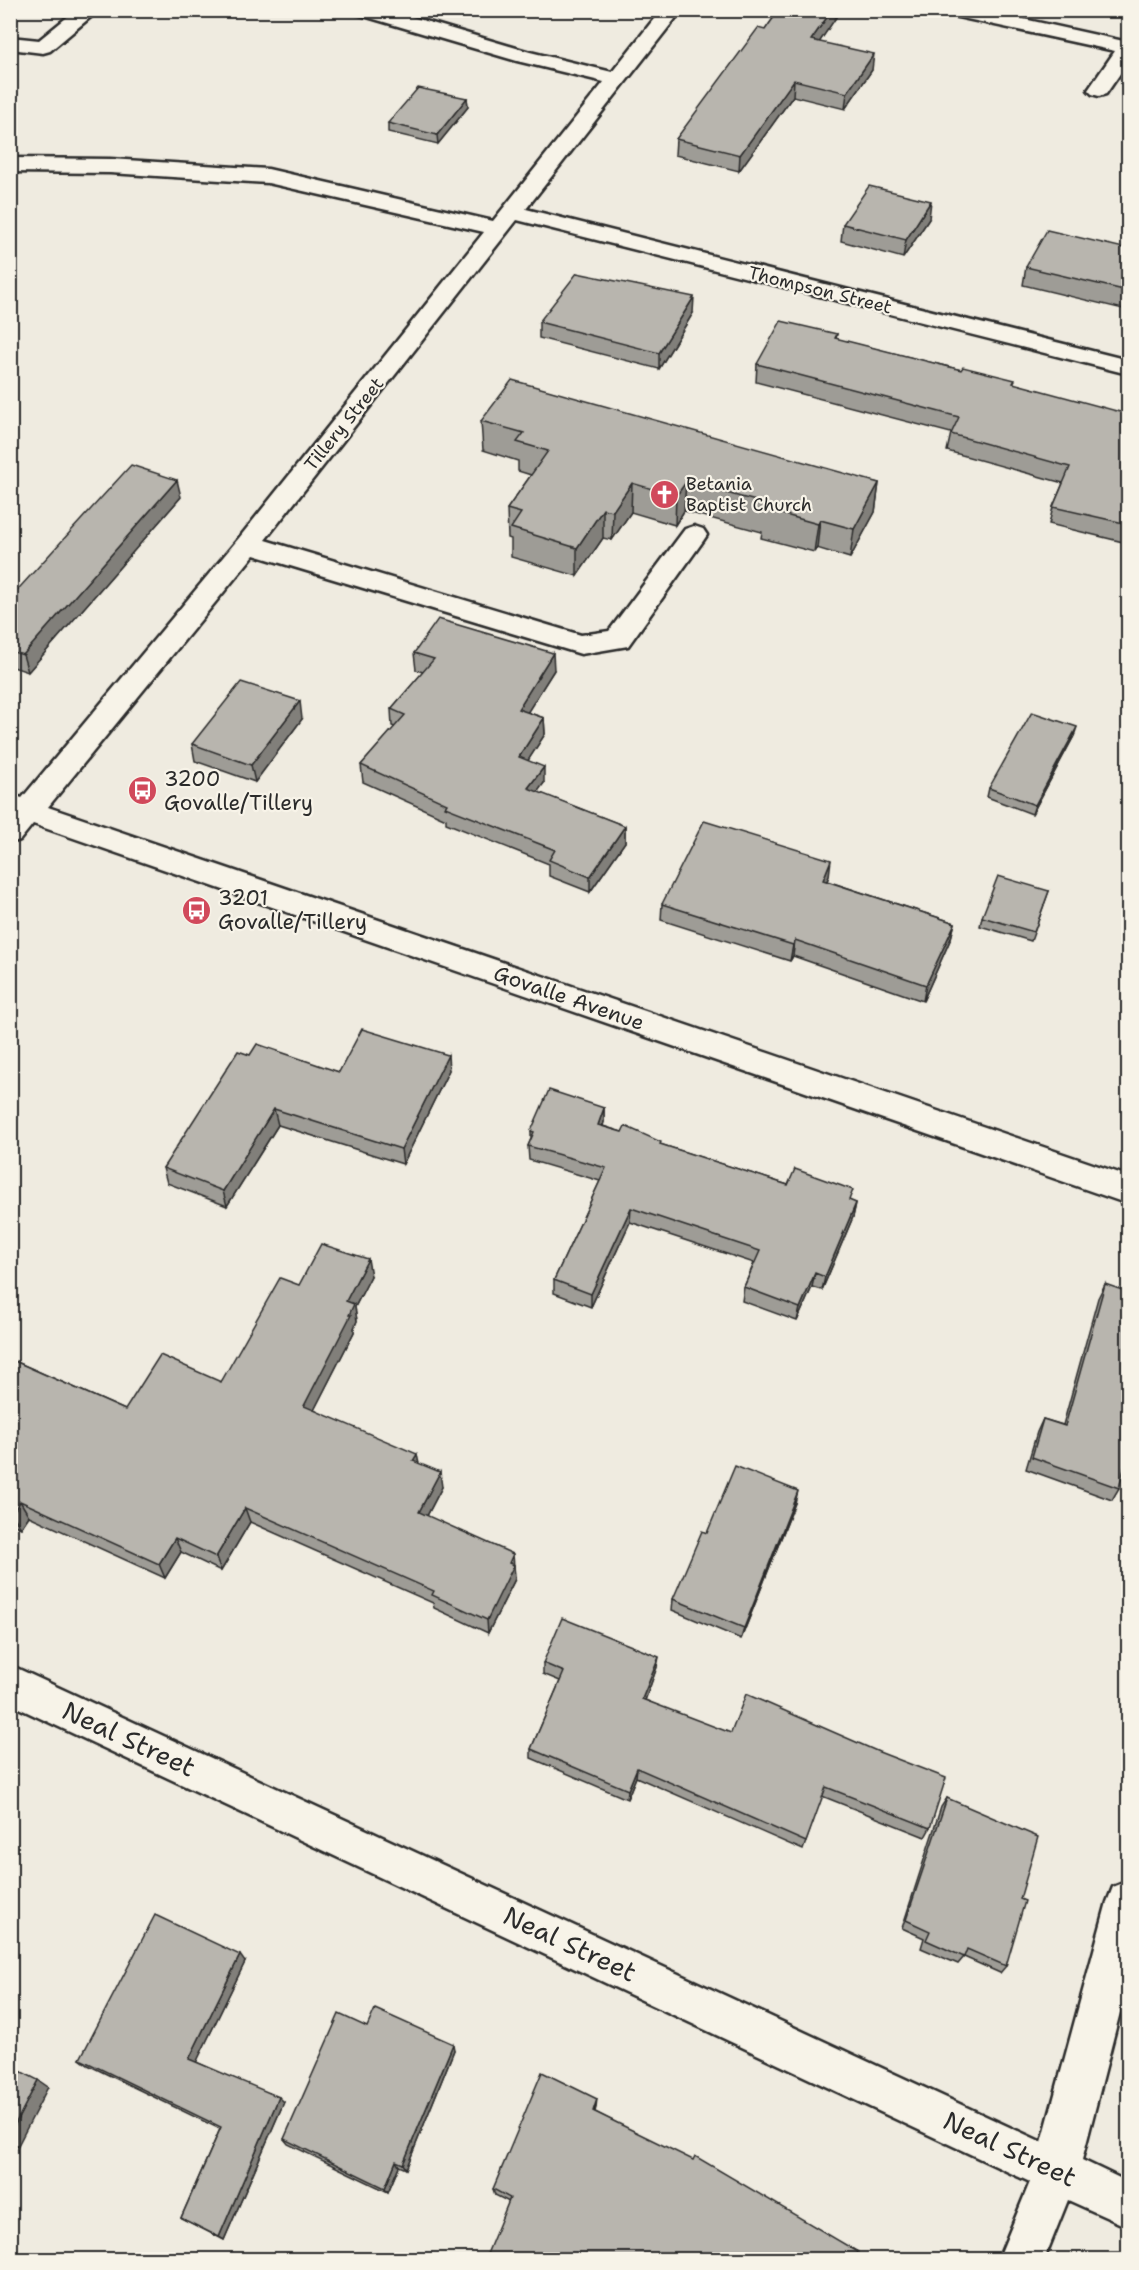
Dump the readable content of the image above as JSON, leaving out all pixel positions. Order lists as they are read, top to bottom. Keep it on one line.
{"streets":{"street":["Thompson Street","Tillery Street","Govalle Avenue","Neal Street"]},"crossings":[["Thompson Street","Tillery Street"],["Tillery Street","Govalle Avenue"]],"places":{"church":["Betania Baptist Church"],"bus stop":["3200 Govalle/Tillery","3201 Govalle/Tillery"]}}
